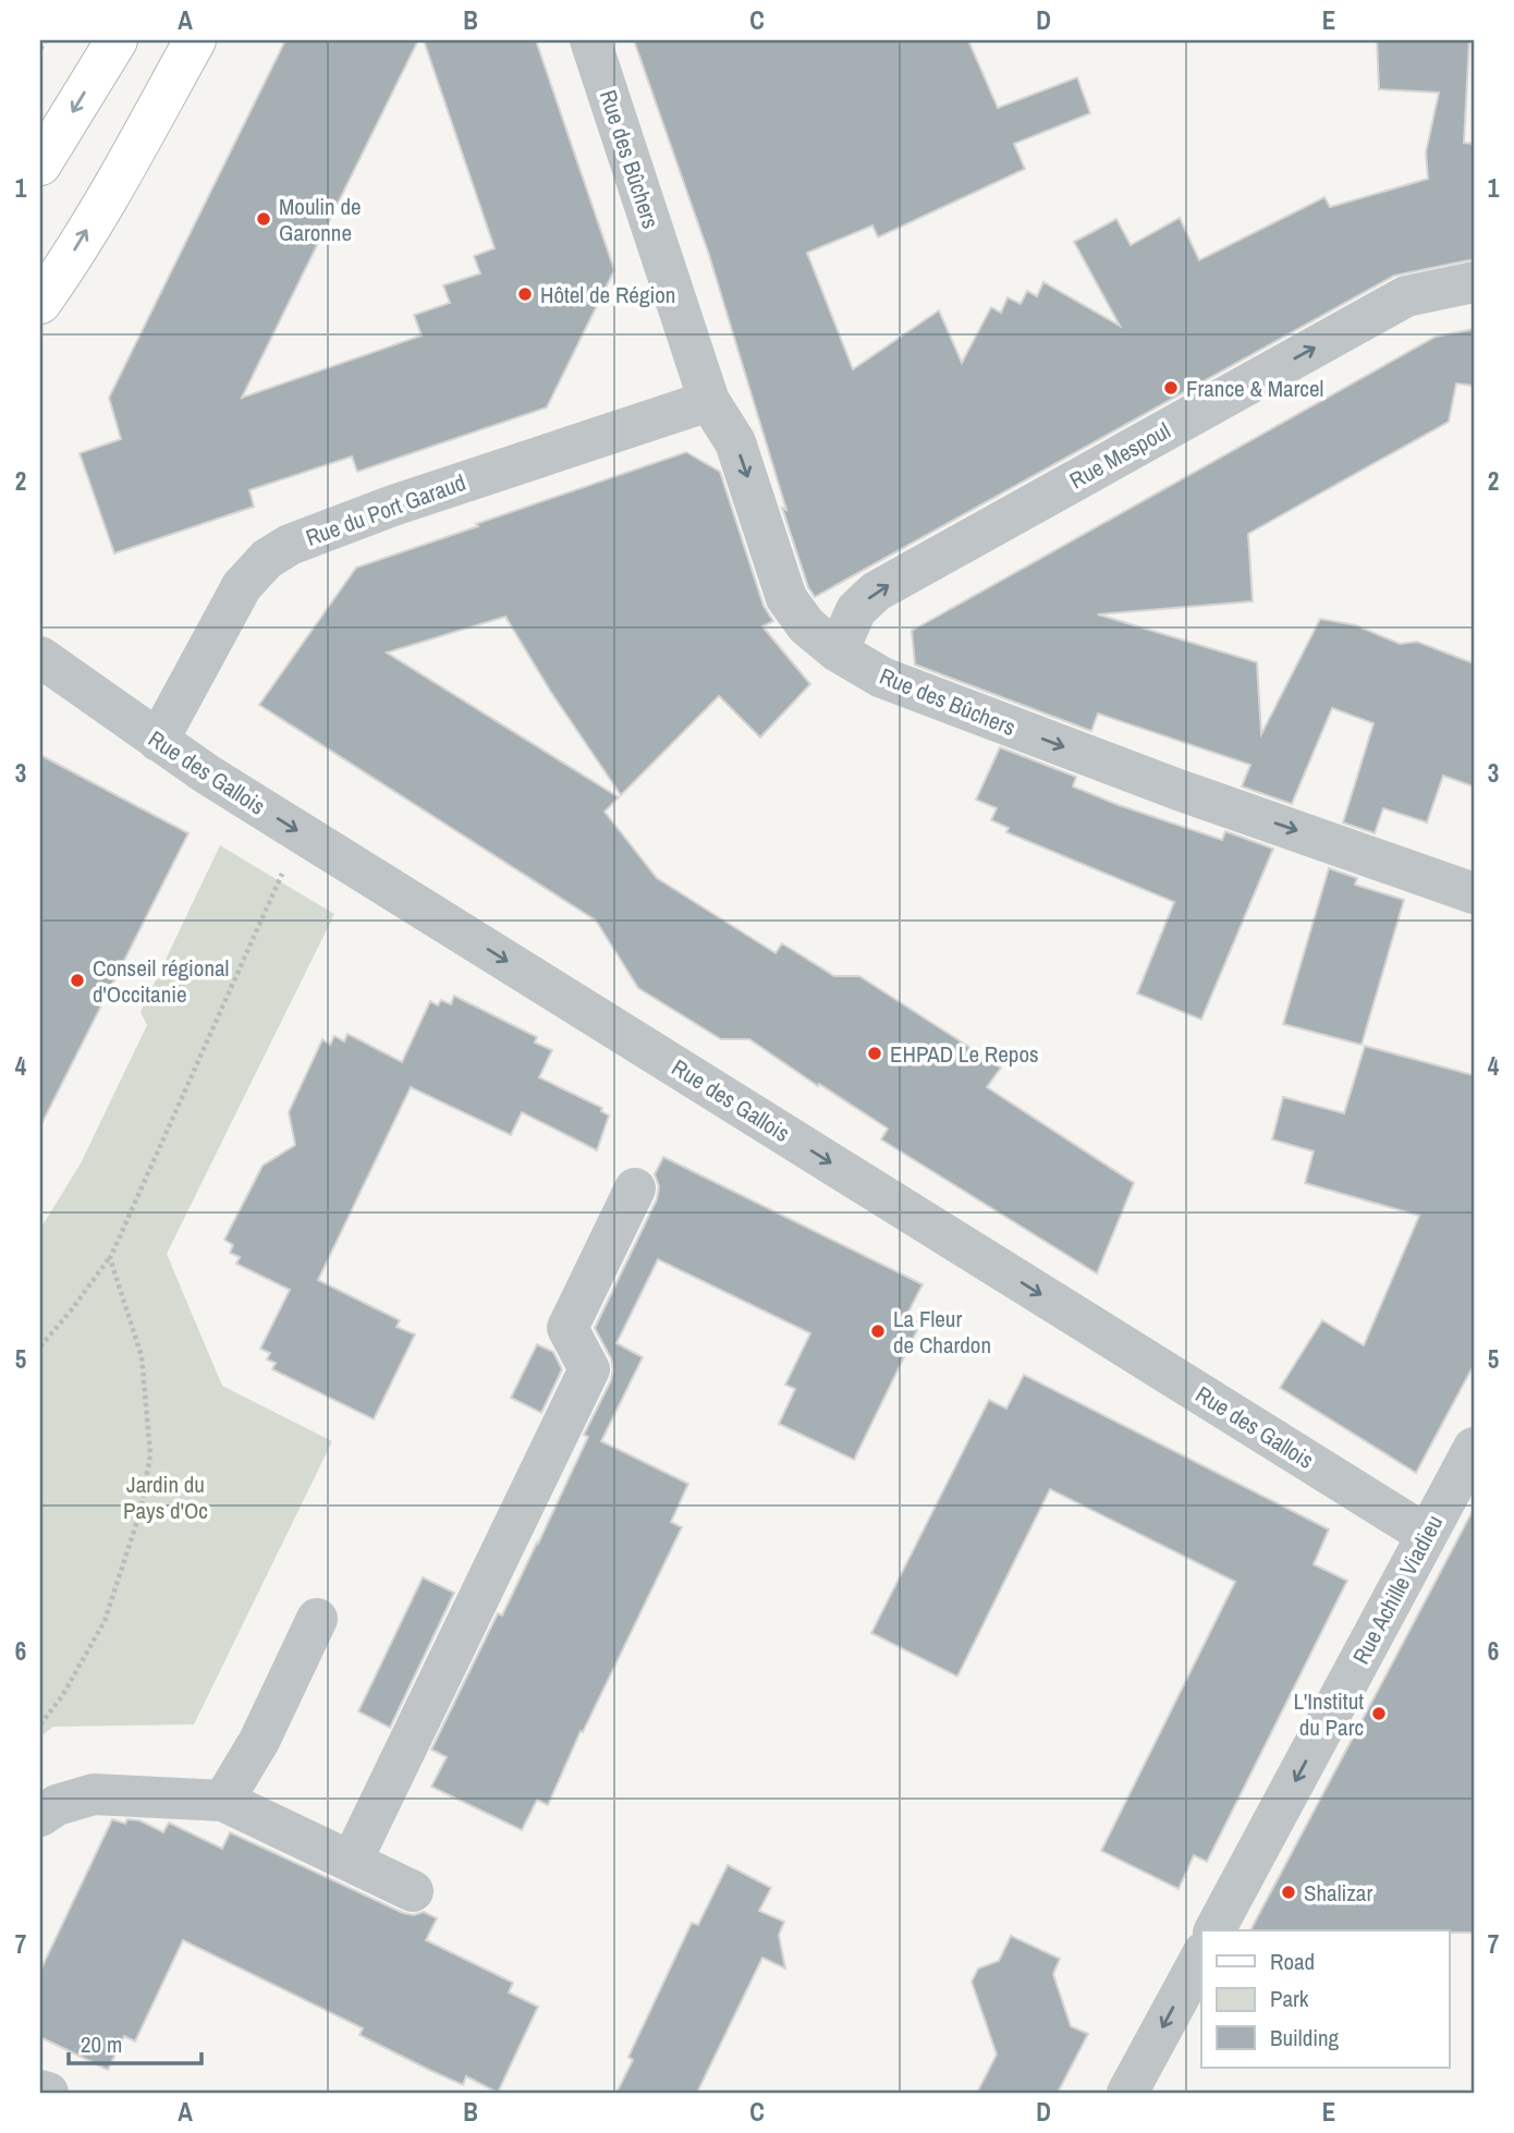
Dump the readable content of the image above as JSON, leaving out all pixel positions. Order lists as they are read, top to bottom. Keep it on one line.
{"streets":{"street":["Rue des Bûchers","Rue Mespoul","Rue du Port Garaud","Rue des Gallois","Rue Achille Viadieu"]},"crossings":[["Rue des Bûchers","Rue Mespoul"],["Rue des Bûchers","Rue du Port Garaud"],["Rue du Port Garaud","Rue des Gallois"],["Rue des Gallois","Rue Achille Viadieu"]],"one_way":["Rue des Bûchers","Rue Mespoul","Rue des Gallois","Rue Achille Viadieu"],"parks":["Jardin du Pays d'Oc"],"places":["Moulin de Garonne","Hôtel de Région","France & Marcel","Conseil régional d'Occitanie","EHPAD Le Repos","La Fleur de Chardon","L'Institut du Parc","Shalizar"],"legend":["Road","Park","Building"],"scale_bar":"20 m","grid":{"columns":["A","B","C","D","E"],"rows":["1","2","3","4","5","6","7"]}}
